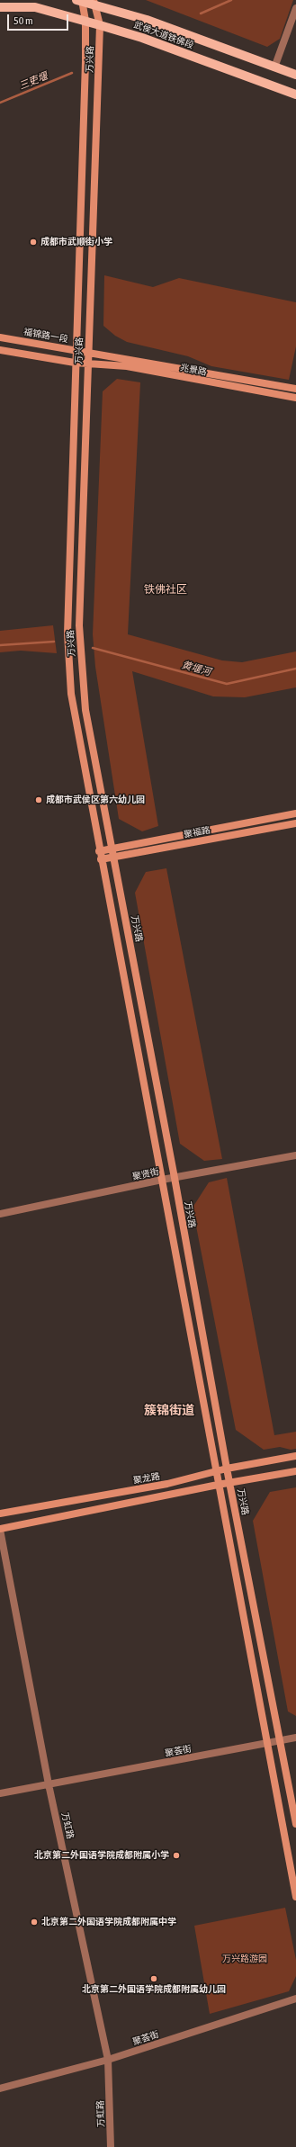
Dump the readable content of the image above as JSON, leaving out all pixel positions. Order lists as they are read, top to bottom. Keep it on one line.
{"streets":{"main road":["武侯大道铁佛段","万兴路","福锦路一段","兆景路","聚福路","聚龙路"],"street":["聚贤街","聚荟街","万虹路"]},"crossings":[["武侯大道铁佛段","万兴路"],["万兴路","福锦路一段"],["万兴路","兆景路"],["万兴路","聚福路"],["万兴路","聚贤街"],["万兴路","聚龙路"],["万兴路","聚荟街"],["福锦路一段","兆景路"],["聚荟街","万虹路"]],"districts":["铁佛社区","簇锦街道"],"water":["三吏堰","黄堰河"],"parks":["万兴路游园"],"places":["成都市武顺街小学","成都市武侯区第六幼儿园","北京第二外国语学院成都附属小学","北京第二外国语学院成都附属中学","北京第二外国语学院成都附属幼儿园"],"scale_bar":"50 m"}
